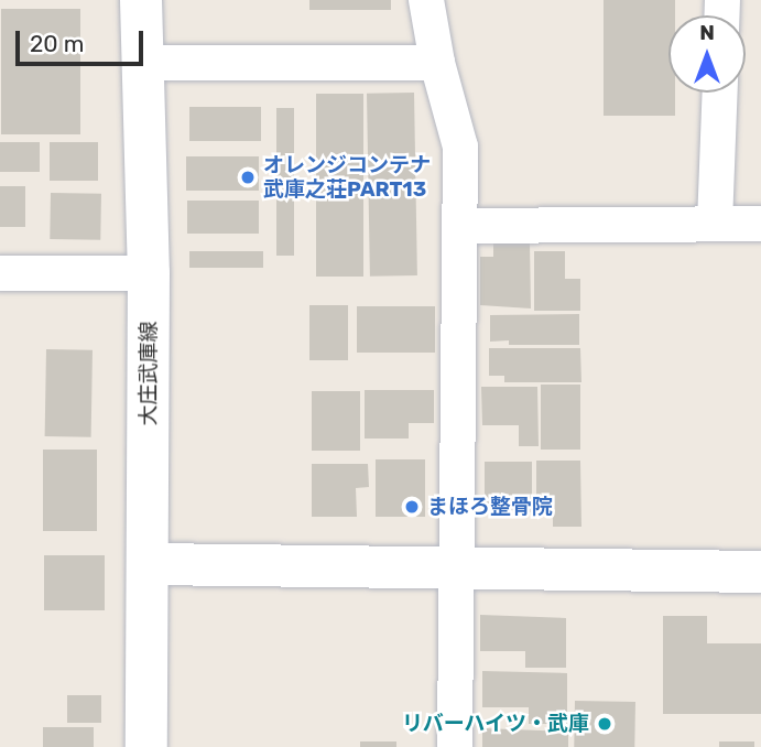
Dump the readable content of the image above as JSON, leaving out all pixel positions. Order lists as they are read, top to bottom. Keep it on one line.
{"streets":{"street":["大庄武庫線"]},"places":["オレンジコンテナ 武庫之荘PART13","まほろ整骨院","リバーハイツ・武庫"],"scale_bar":"20 m","north":"top"}
